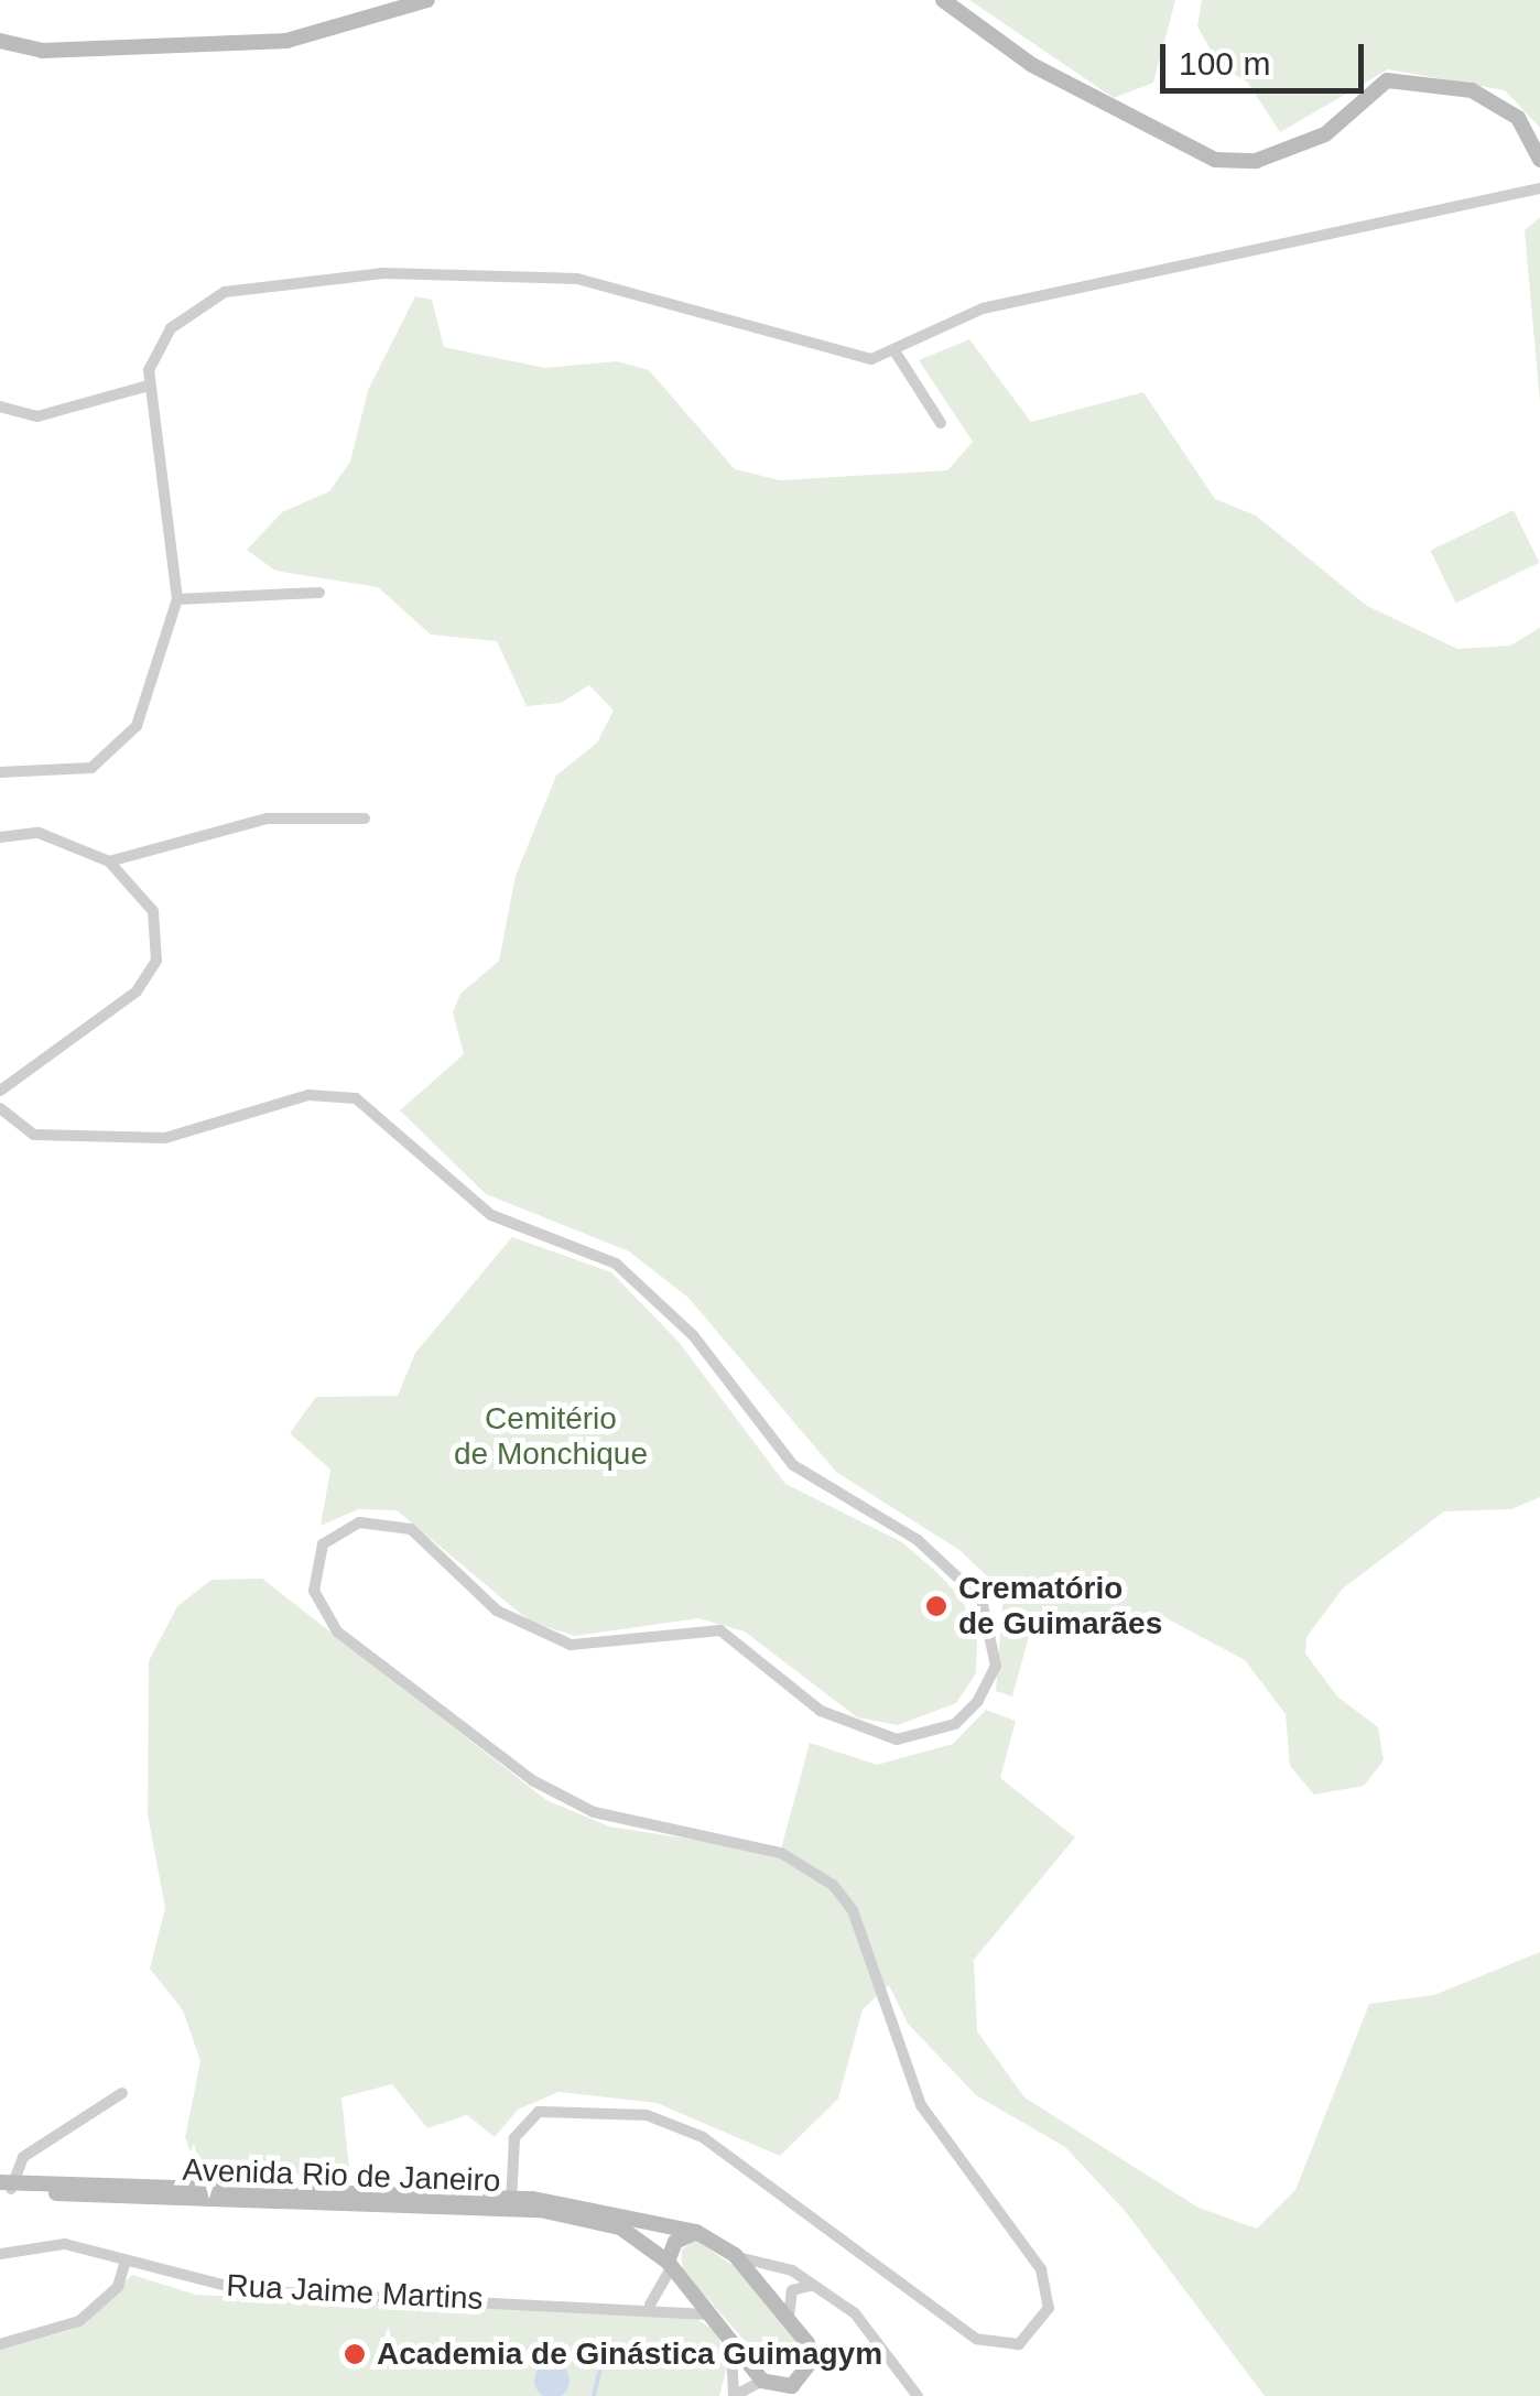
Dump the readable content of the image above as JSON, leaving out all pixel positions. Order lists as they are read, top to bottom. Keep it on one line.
{"streets":{"street":["Avenida Rio de Janeiro","Rua Jaime Martins"]},"crossings":[["Avenida Rio de Janeiro","Rua Jaime Martins"]],"parks":["Cemitério de Monchique"],"places":["Crematório de Guimarães","Academia de Ginástica Guimagym"],"scale_bar":"100 m"}
